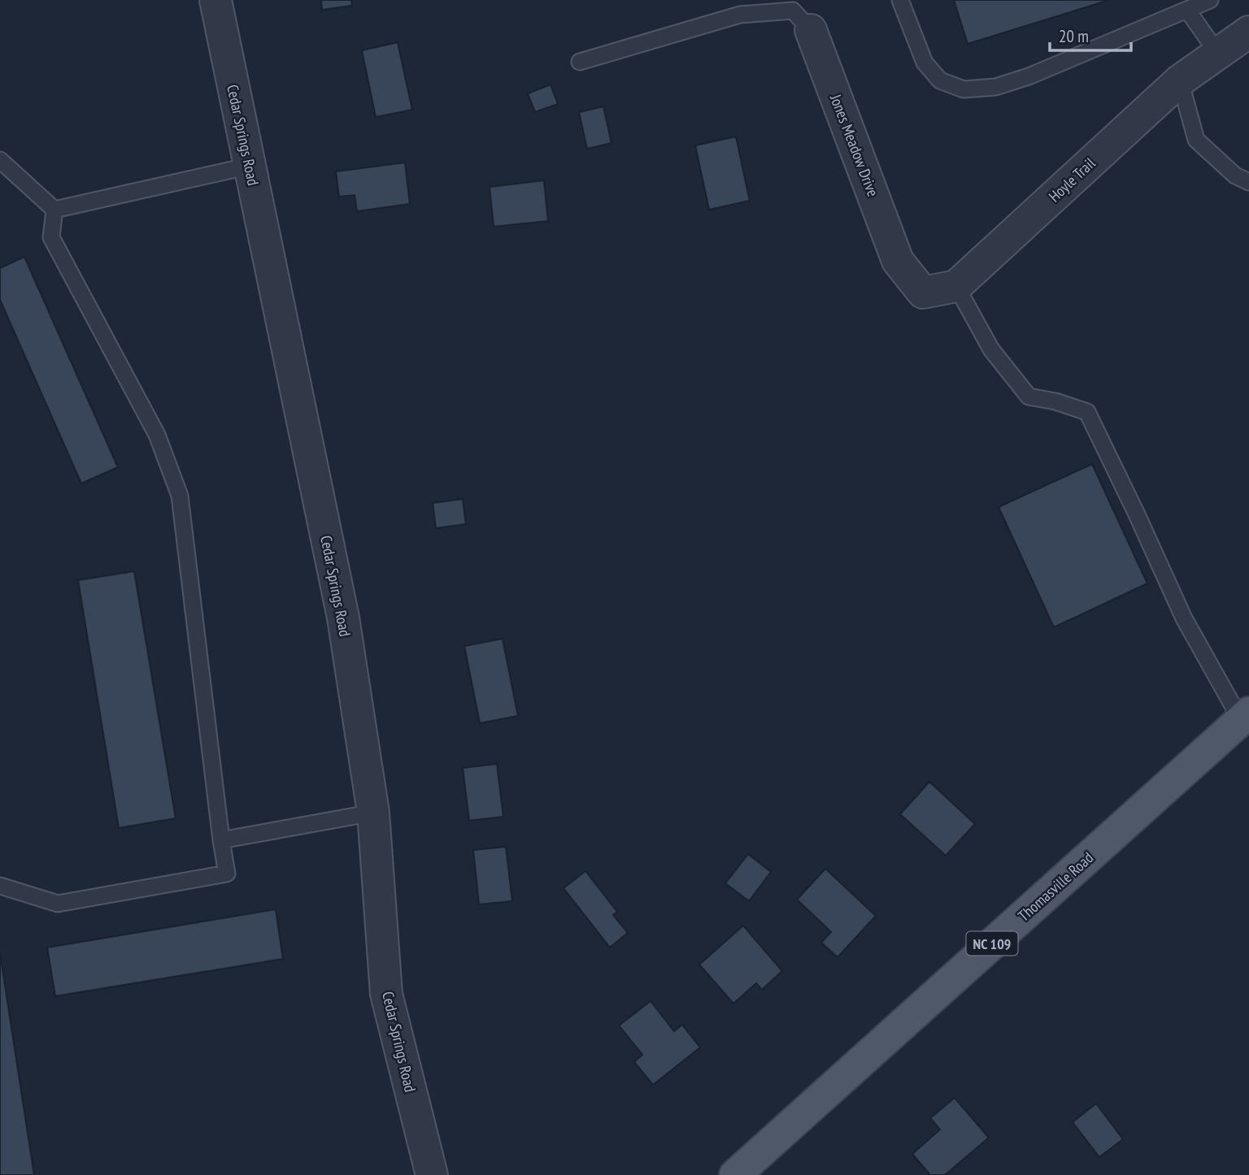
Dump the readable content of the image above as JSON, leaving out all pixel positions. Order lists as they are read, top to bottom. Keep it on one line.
{"streets":{"main road":["Thomasville Road","NC 109"],"street":["Cedar Springs Road","Jones Meadow Drive","Hoyle Trail"]},"crossings":[["Jones Meadow Drive","Hoyle Trail"]],"scale_bar":"20 m"}
